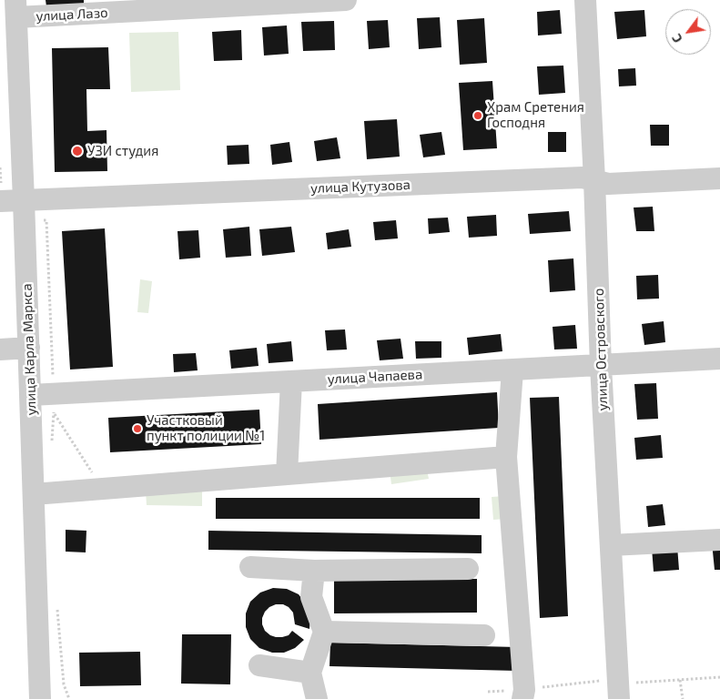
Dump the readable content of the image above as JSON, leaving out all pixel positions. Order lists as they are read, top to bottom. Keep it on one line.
{"streets":{"street":["улица Лазо","улица Кутузова","улица Карла Маркса","улица Островского","улица Чапаева"]},"crossings":[["улица Лазо","улица Карла Маркса"],["улица Кутузова","улица Карла Маркса"],["улица Кутузова","улица Островского"],["улица Карла Маркса","улица Чапаева"],["улица Островского","улица Чапаева"]],"places":["Храм Сретения Господня","УЗИ студия","Участковый пункт полиции №1"],"north":"bottom left"}
